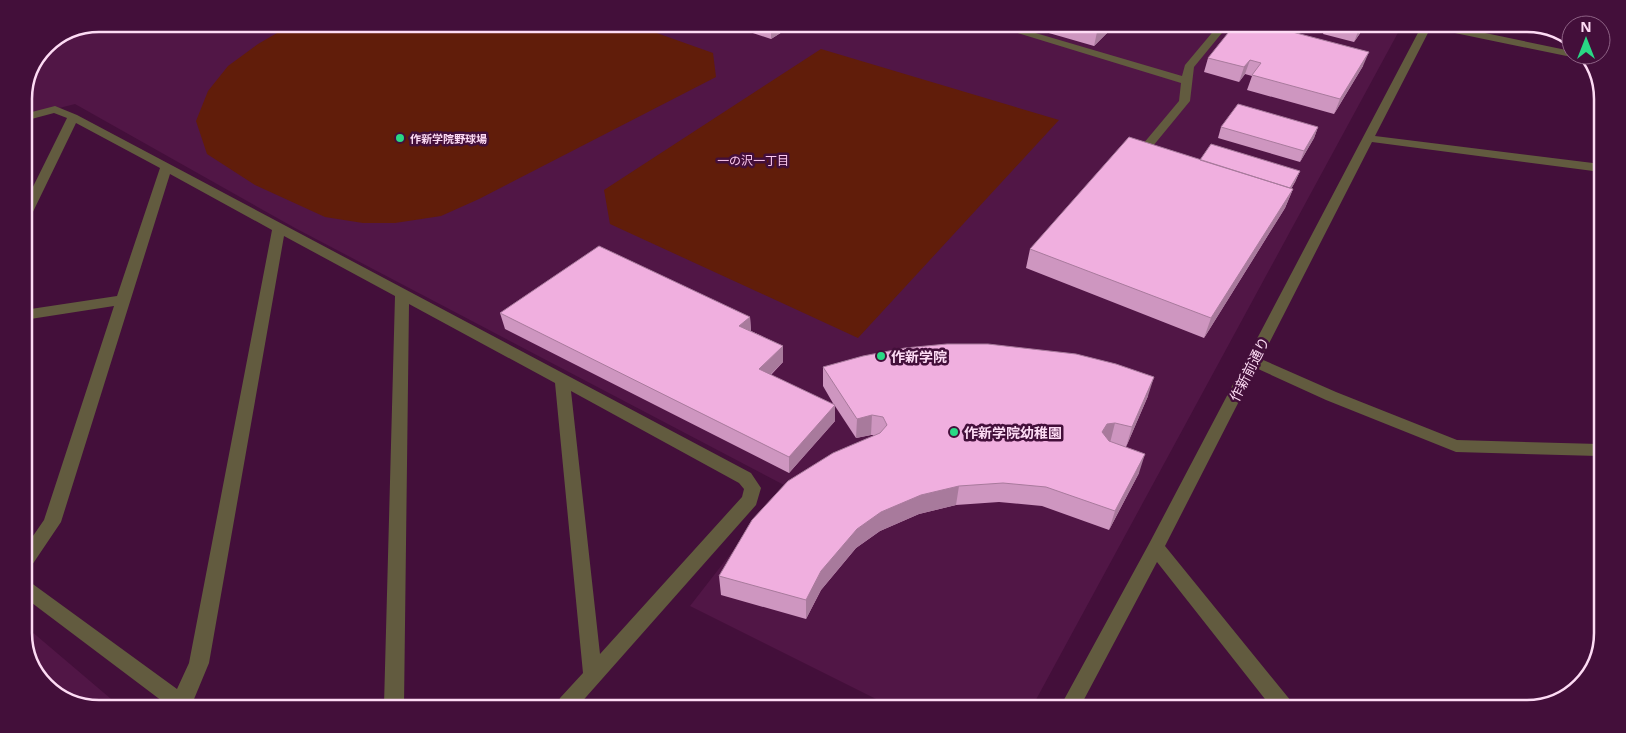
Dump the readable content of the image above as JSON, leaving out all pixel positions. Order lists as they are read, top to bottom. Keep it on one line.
{"streets":{"street":["作新前通り"]},"districts":["一の沢一丁目"],"places":["作新学院野球場","作新学院","作新学院幼稚園"],"north":"top"}
